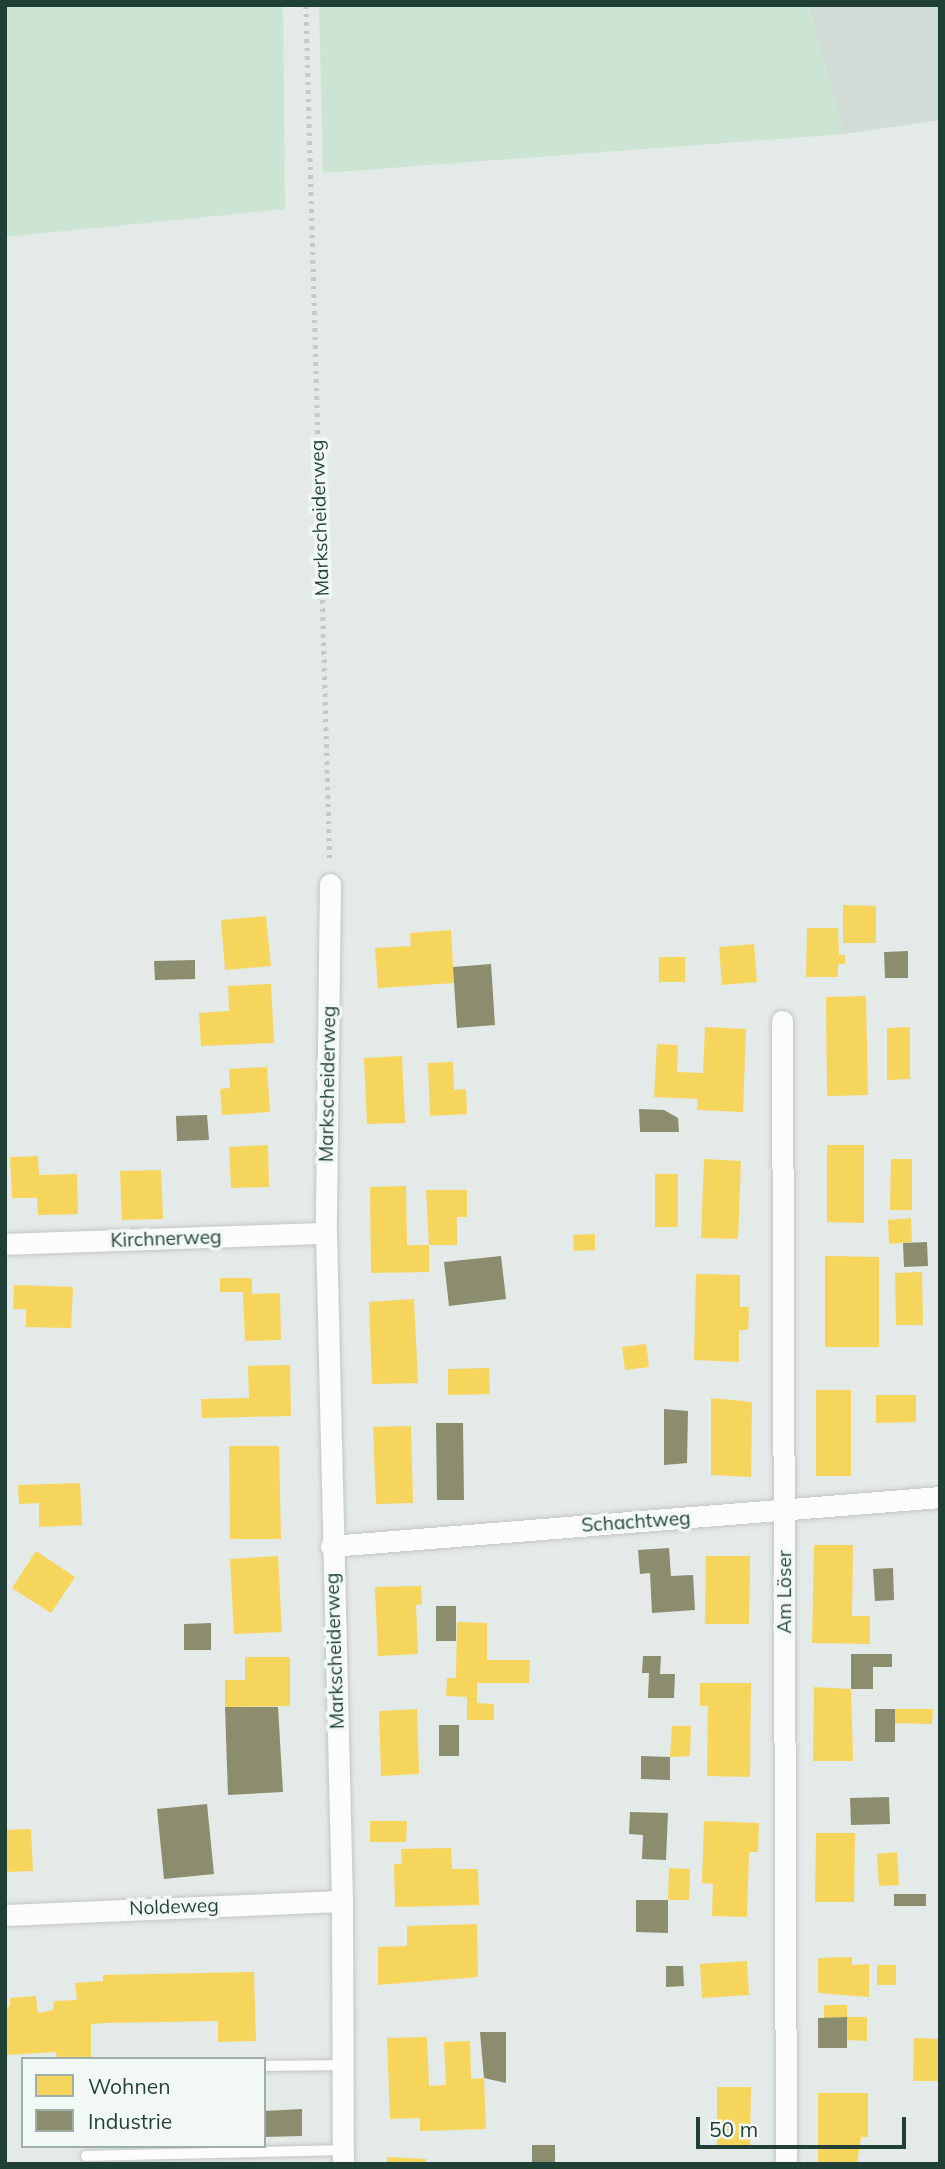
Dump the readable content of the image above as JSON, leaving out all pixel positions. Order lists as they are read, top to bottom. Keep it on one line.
{"streets":{"street":["Markscheiderweg","Kirchnerweg","Schachtweg","Am Löser","Noldeweg"]},"crossings":[["Markscheiderweg","Kirchnerweg"],["Markscheiderweg","Schachtweg"],["Markscheiderweg","Noldeweg"],["Schachtweg","Am Löser"]],"legend":["Wohnen","Industrie"],"scale_bar":"50 m"}
